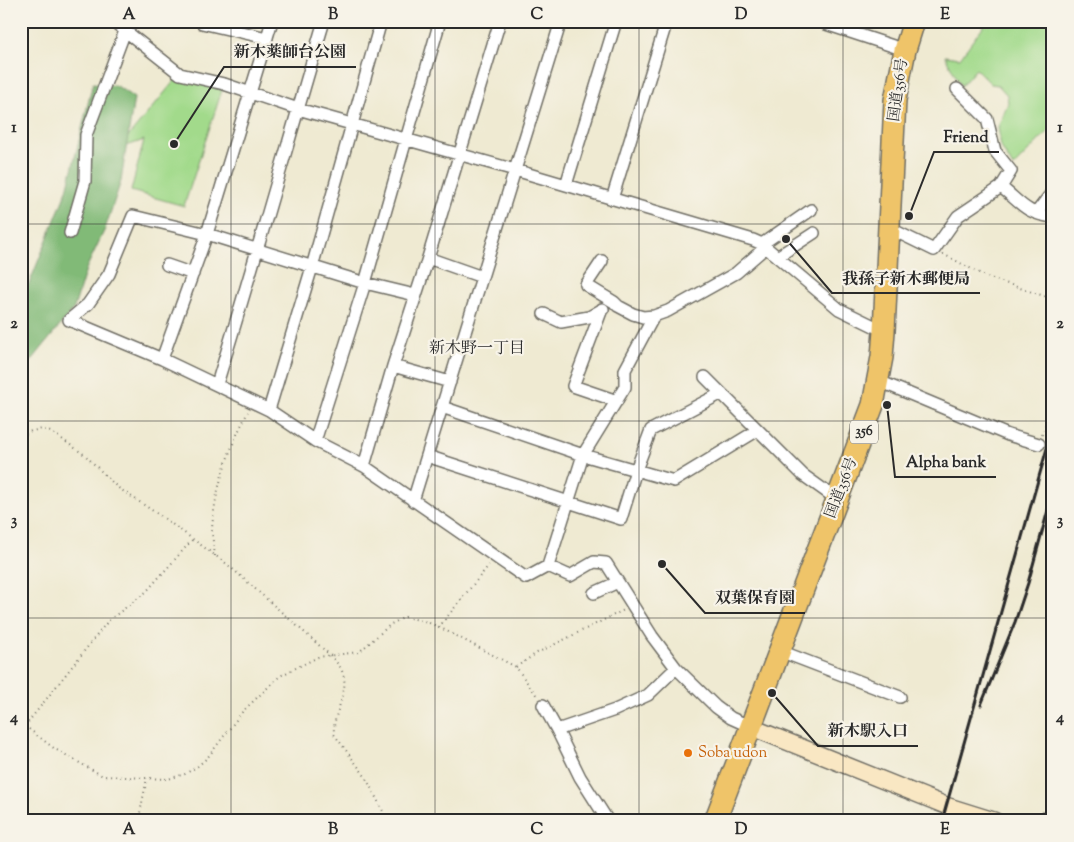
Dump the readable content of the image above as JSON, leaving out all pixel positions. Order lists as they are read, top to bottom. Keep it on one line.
{"streets":{"highway":["国道356号","356"]},"districts":["新木野一丁目"],"places":["新木薬師台公園","Friend","我孫子新木郵便局","Alpha bank","双葉保育園","新木駅入口","Soba udon"],"grid":{"columns":["A","B","C","D","E"],"rows":["1","2","3","4"]}}
